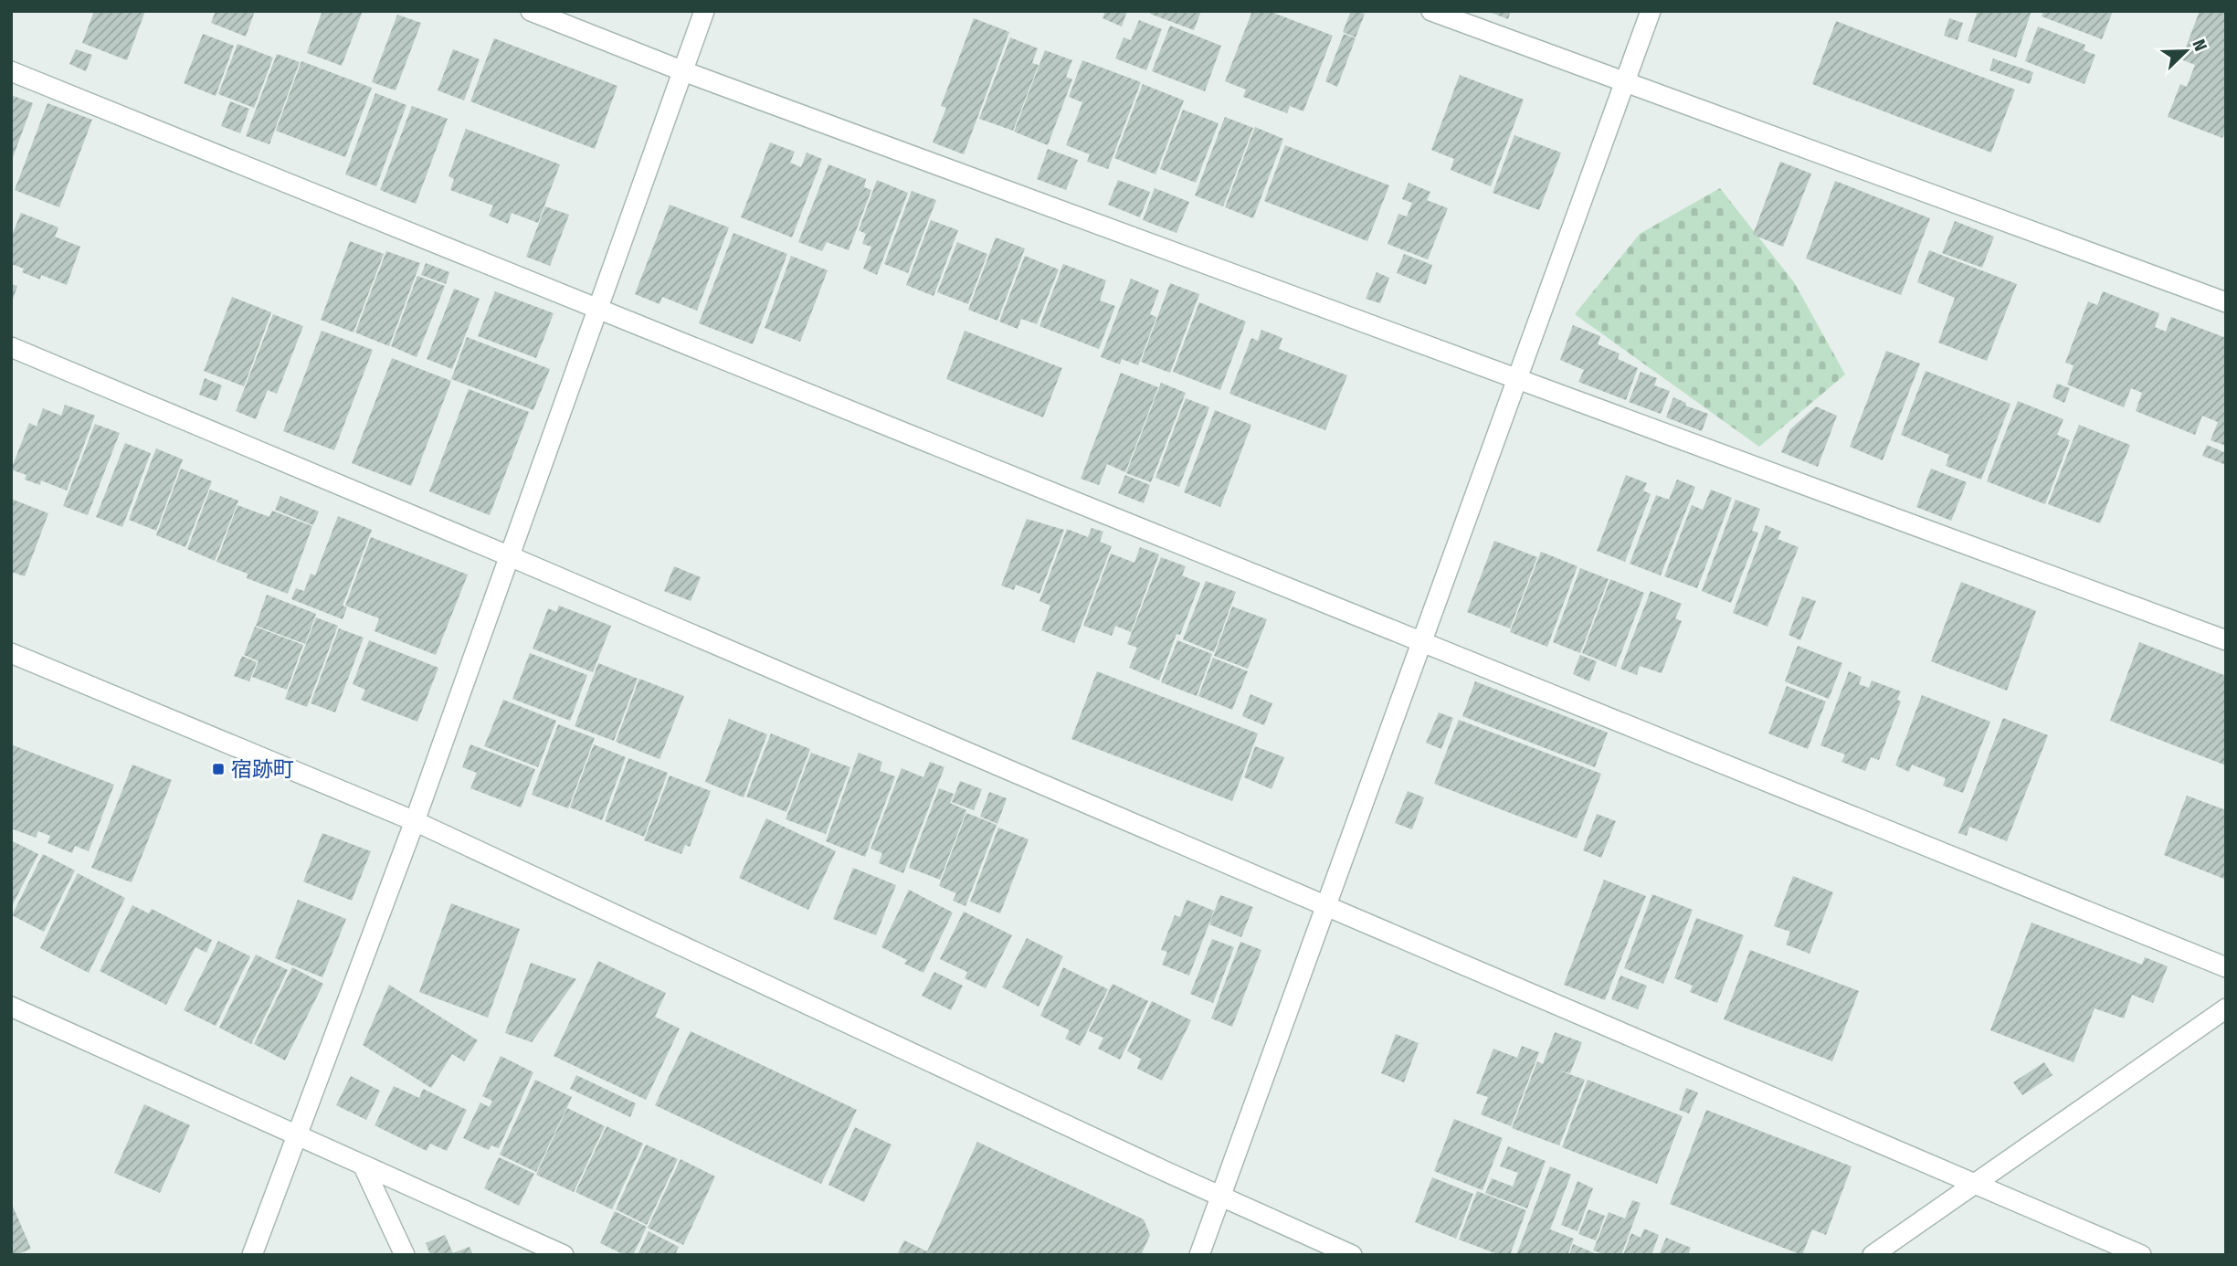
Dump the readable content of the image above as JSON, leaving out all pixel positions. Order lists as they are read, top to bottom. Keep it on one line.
{"places":{"transit":["宿跡町"]},"north":"top right"}
